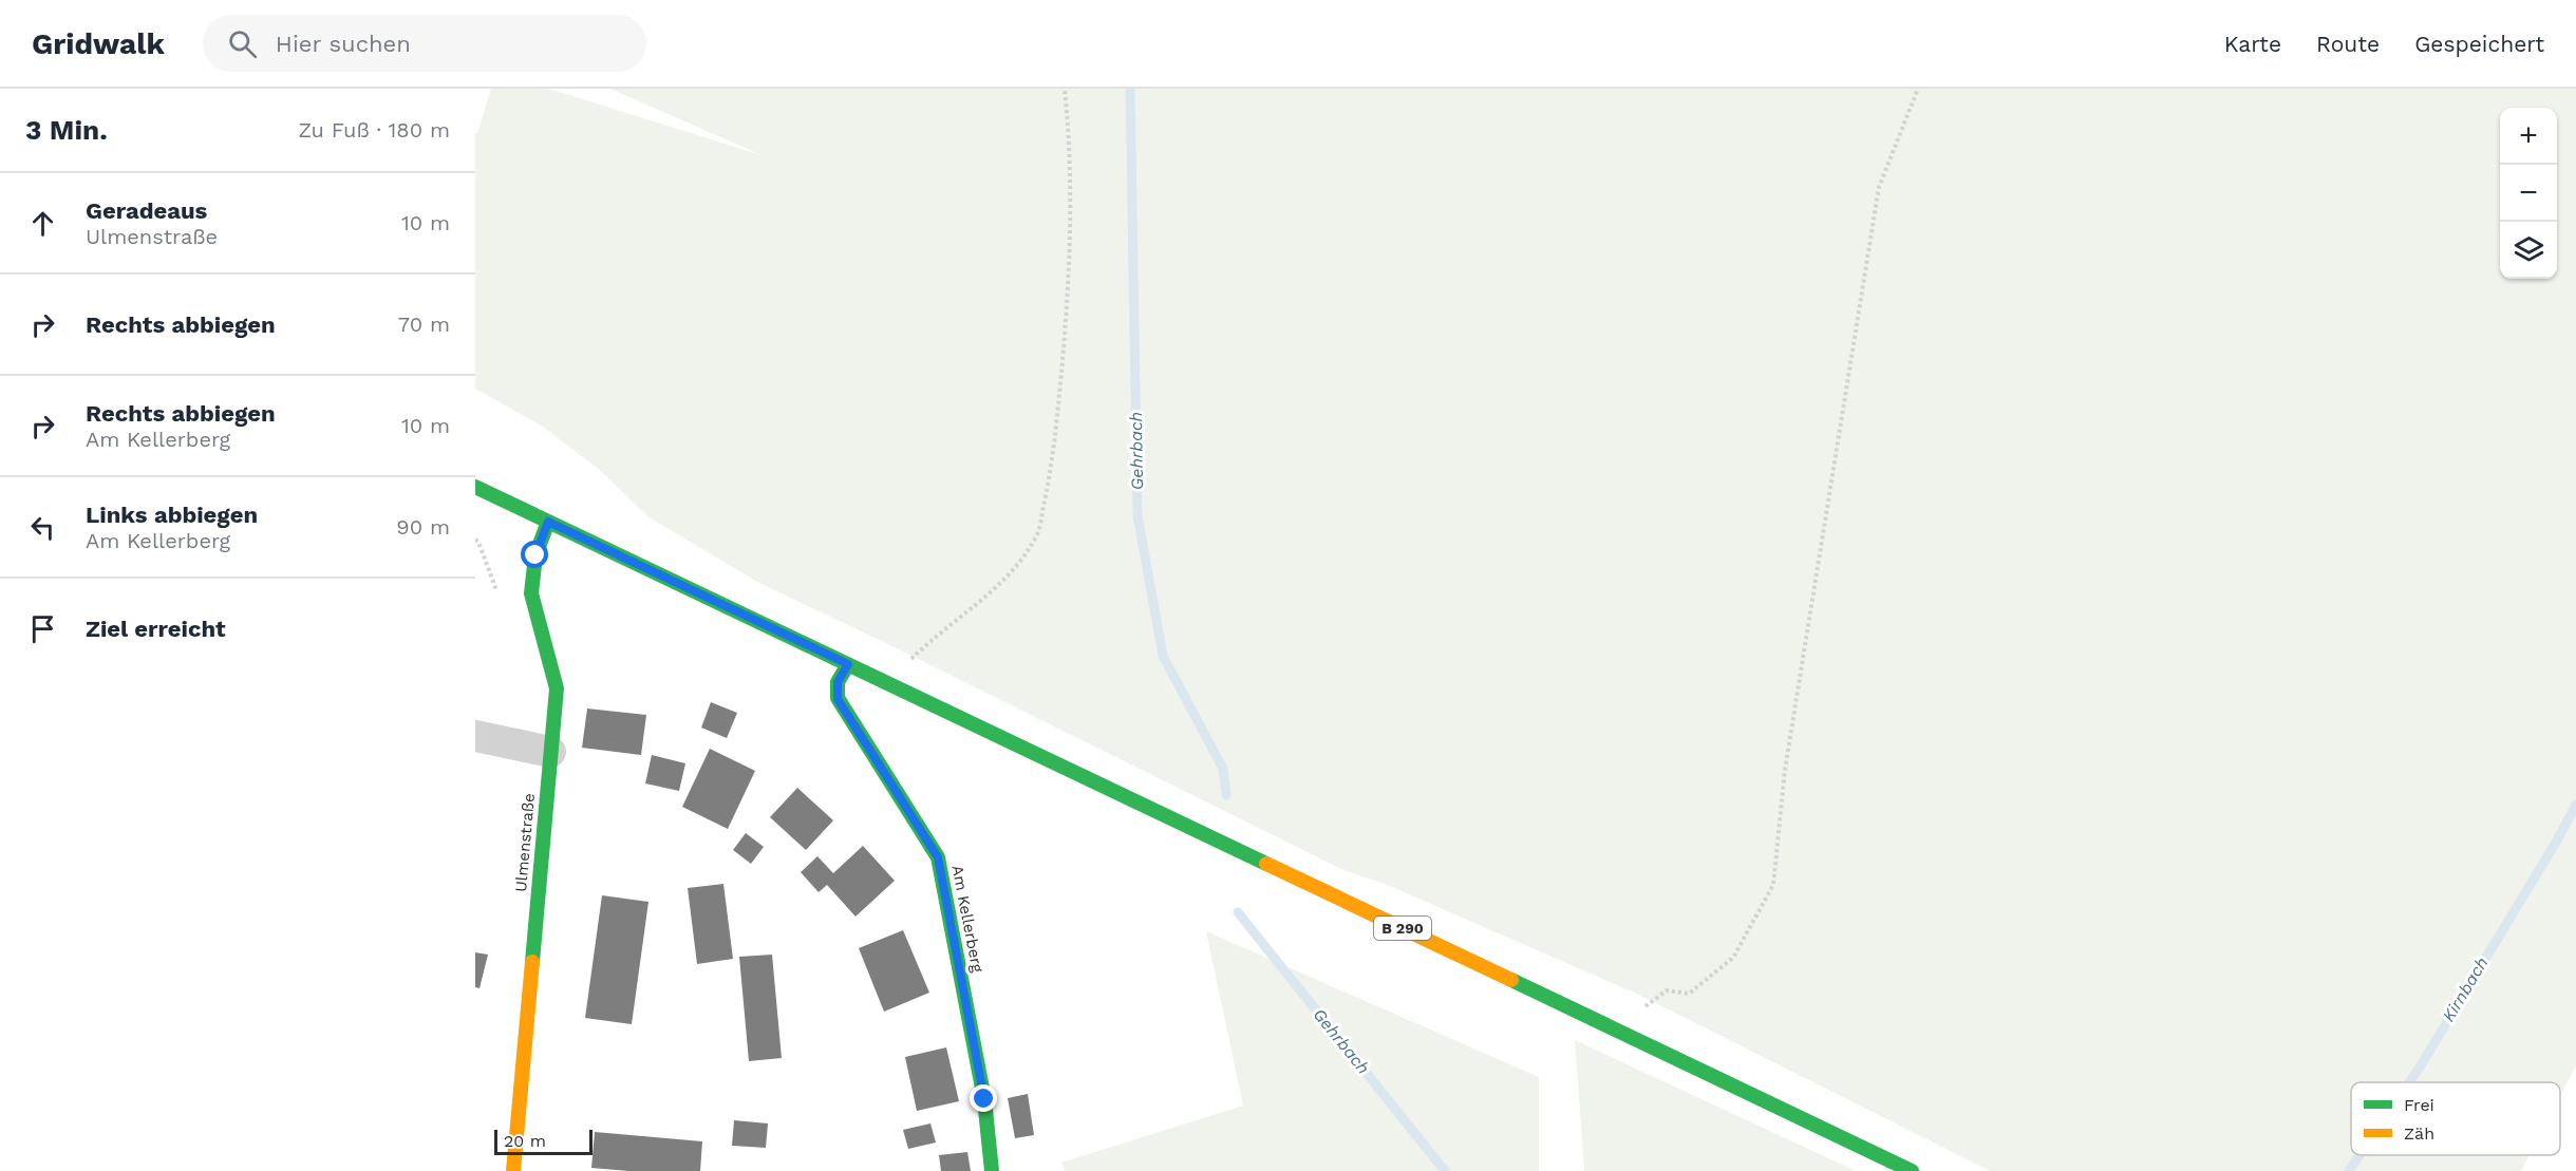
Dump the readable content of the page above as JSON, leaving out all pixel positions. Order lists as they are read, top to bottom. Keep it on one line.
{"streets":{"main road":["Ulmenstraße","Am Kellerberg","B 290"]},"crossings":[["Ulmenstraße","B 290"],["Am Kellerberg","B 290"]],"water":["Gehrbach","Kirnbach"],"legend":["Frei","Zäh"],"scale_bar":"20 m","page":{"header":"Gridwalk","search":"Hier suchen","nav":["Karte","Route","Gespeichert"],"heading":["3 Min.","Zu Fuß · 180 m"],"map_buttons":["+","−"],"list":[["Geradeaus","Ulmenstraße","10 m"],["Rechts abbiegen","70 m"],["Rechts abbiegen","Am Kellerberg","10 m"],["Links abbiegen","Am Kellerberg","90 m"],"Ziel erreicht"],"scale":"20 m"}}
